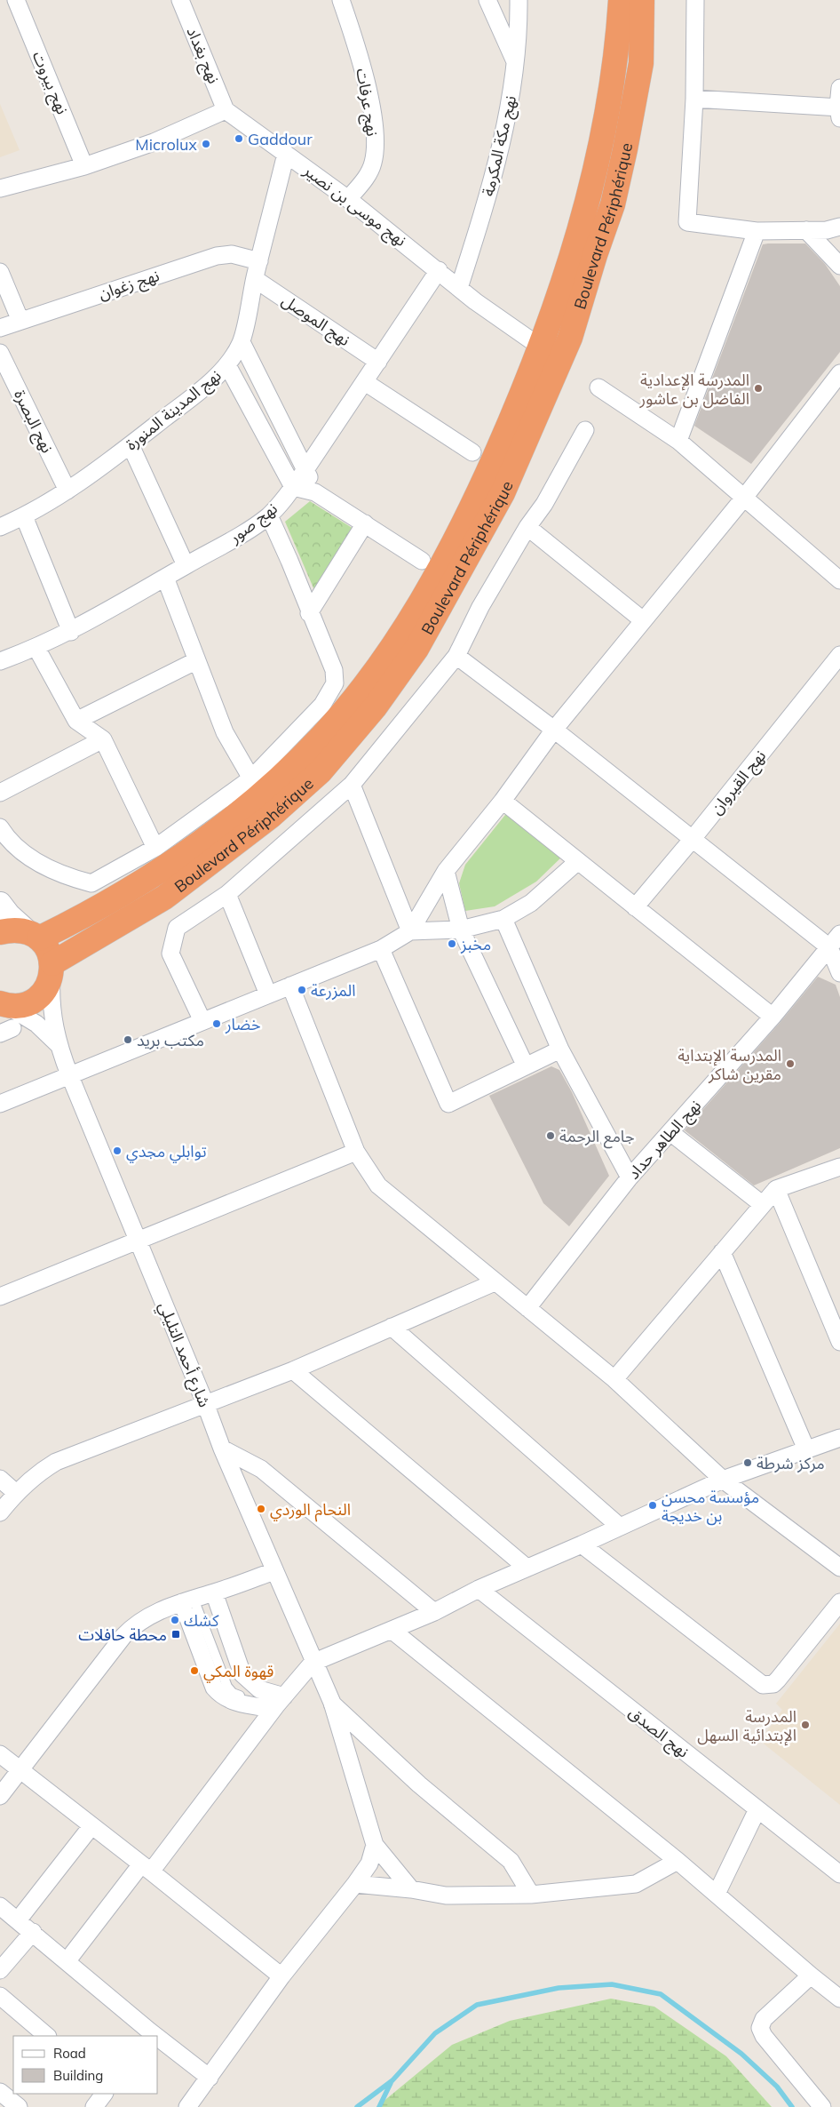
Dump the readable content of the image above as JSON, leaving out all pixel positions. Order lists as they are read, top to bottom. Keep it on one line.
{"streets":{"highway":["Boulevard Périphérique"],"street":["نهج بغداد","نهج بيروت","نهج عرفات","نهج مكة المكرمة","نهج موسى بن نصير","نهج زغوان","نهج الموصل","نهج المدينة المنورة","نهج البصرة","نهج صور","نهج القيروان","نهج الطاهر حداد","شارع أحمد التليلي","نهج الصدق"]},"crossings":[["نهج بغداد","نهج موسى بن نصير"],["نهج عرفات","نهج موسى بن نصير"],["نهج مكة المكرمة","نهج موسى بن نصير"],["نهج موسى بن نصير","نهج المدينة المنورة"],["نهج موسى بن نصير","نهج صور"],["نهج زغوان","نهج المدينة المنورة"],["نهج الموصل","نهج المدينة المنورة"],["نهج الموصل","نهج صور"],["نهج المدينة المنورة","نهج البصرة"]],"places":{"other":["Gaddour","Microlux","المدرسة الإعدادية الفاضل بن عاشور","مخبز","المزرعة","خضار","مكتب بريد","المدرسة الإبتداية مقرين شاكر","جامع الرحمة","توابلي مجدي","مركز شرطة","مؤسسة محسن بن خديجة","النحام الوردي","كشك","قهوة المكي","المدرسة الإبتدائية السهل"],"transit":["محطة حافلات"]},"legend":["Road","Building"]}
